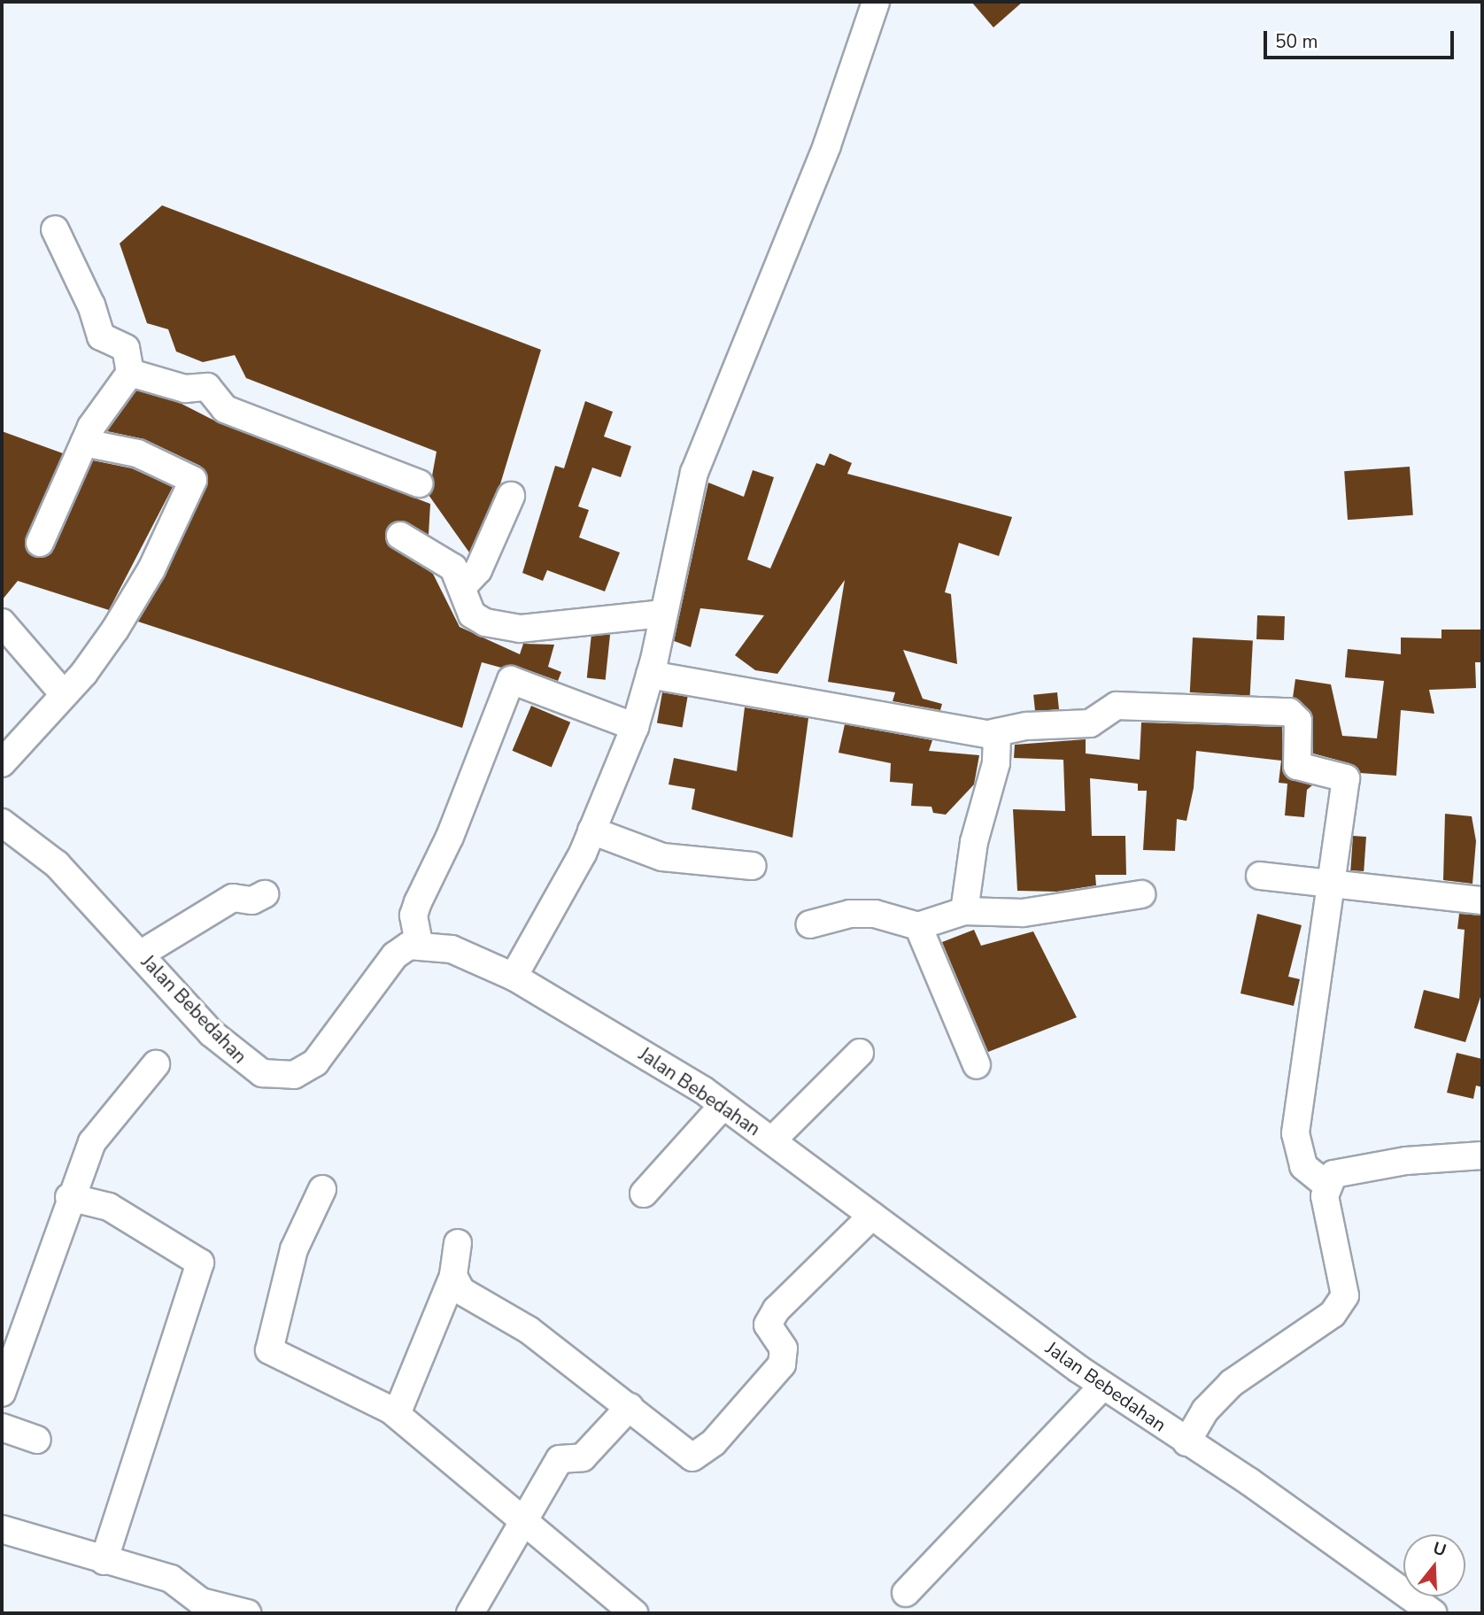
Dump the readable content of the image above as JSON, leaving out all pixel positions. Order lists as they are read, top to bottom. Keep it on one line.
{"streets":{"street":["Jalan Bebedahan"]},"scale_bar":"50 m","north":"top"}
